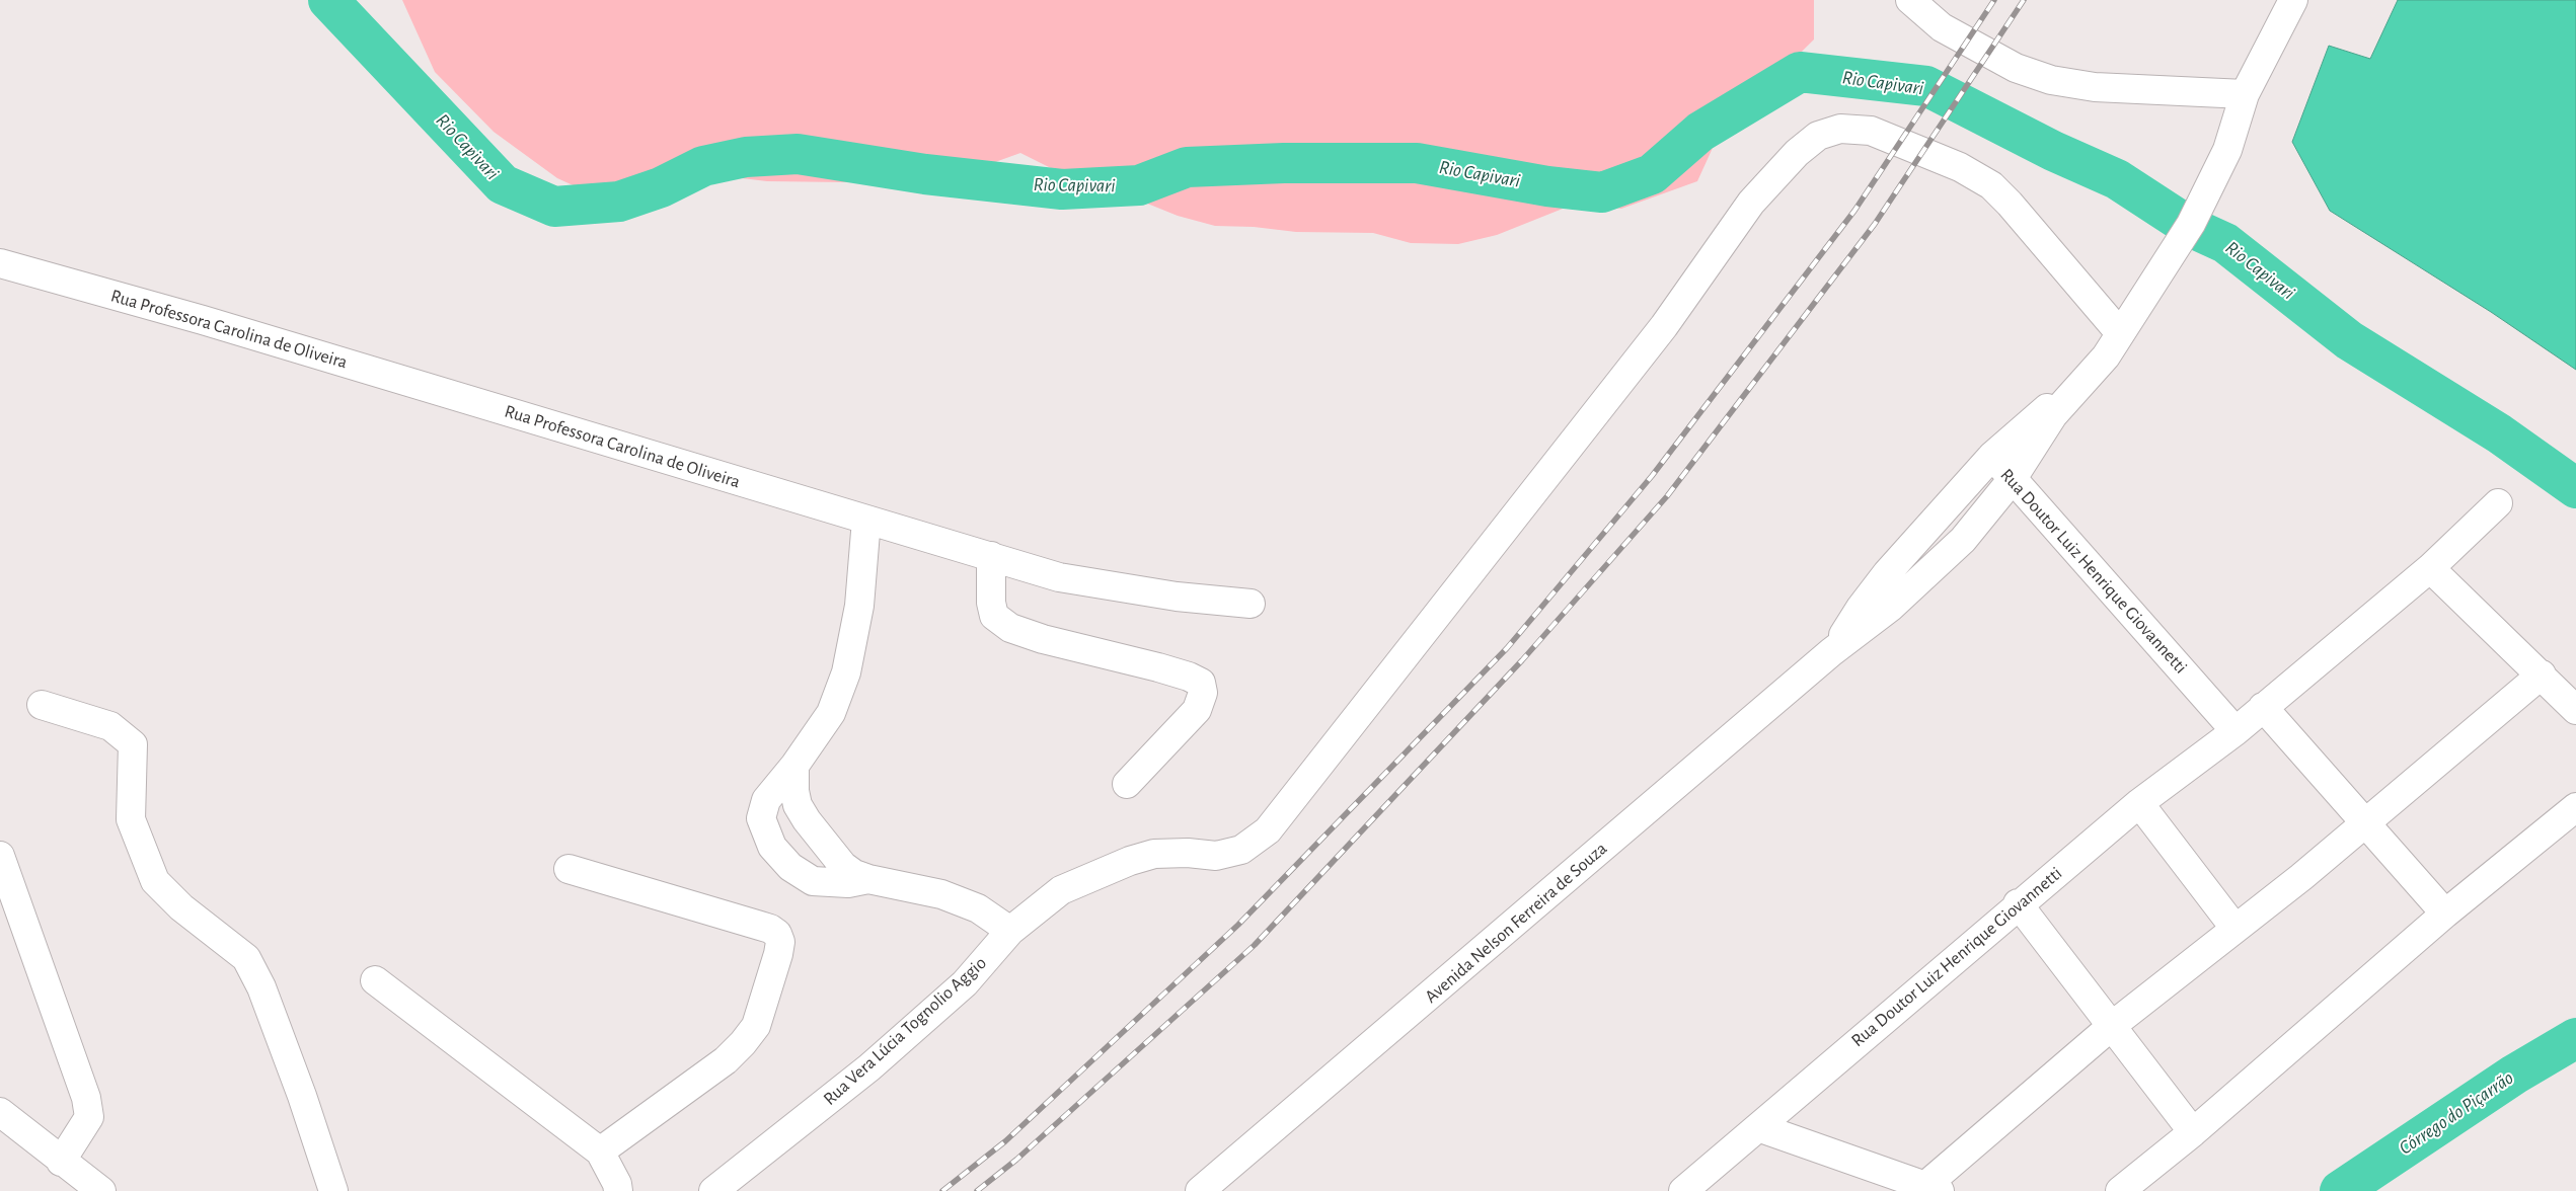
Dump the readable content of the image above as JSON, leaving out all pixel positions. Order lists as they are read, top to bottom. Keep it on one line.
{"streets":{"street":["Rua Professora Carolina de Oliveira","Rua Doutor Luiz Henrique Giovannetti","Avenida Nelson Ferreira de Souza","Rua Vera Lúcia Tognolio Aggio"]},"crossings":[["Rua Doutor Luiz Henrique Giovannetti","Avenida Nelson Ferreira de Souza"],["Avenida Nelson Ferreira de Souza","Rua Vera Lúcia Tognolio Aggio"]],"water":["Rio Capivari","Córrego do Piçarrão"]}
